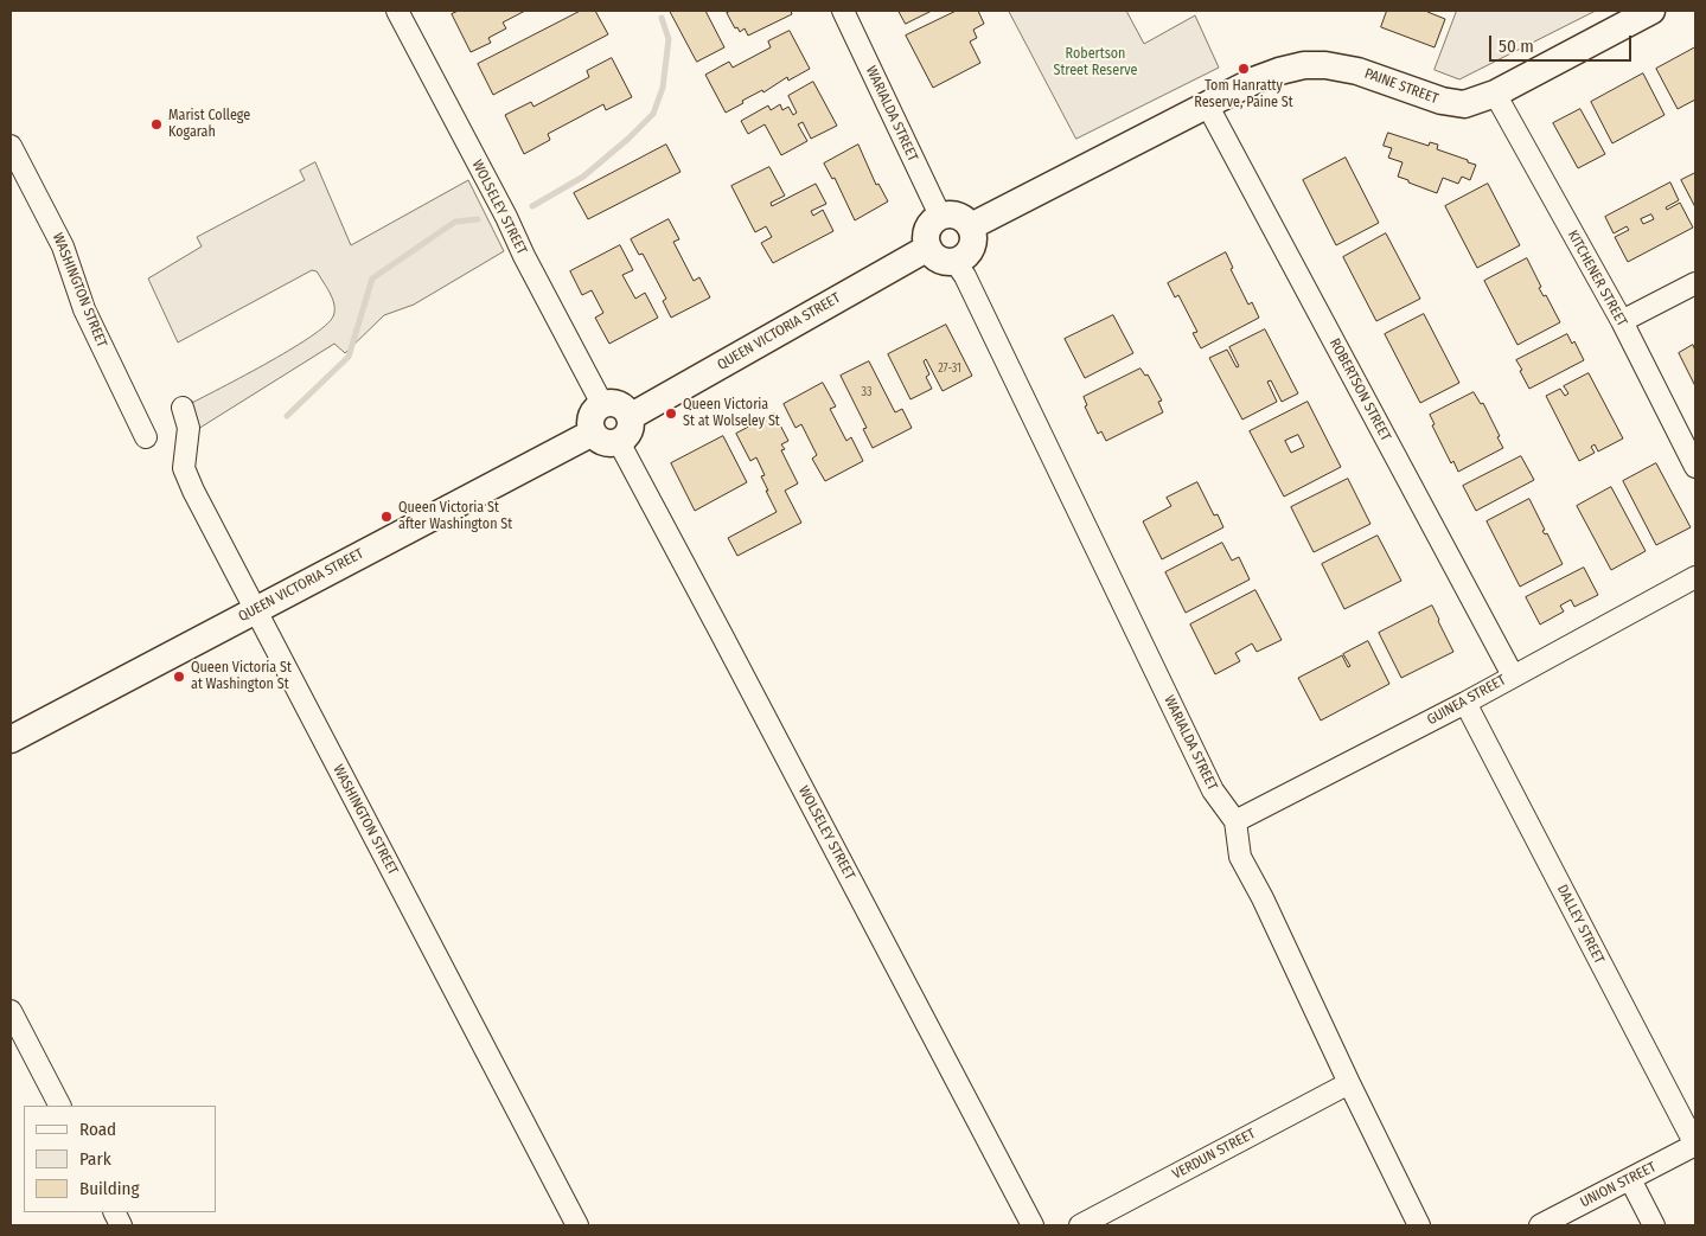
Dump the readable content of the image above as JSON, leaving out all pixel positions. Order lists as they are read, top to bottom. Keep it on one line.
{"streets":{"main road":["PAINE STREET","QUEEN VICTORIA STREET"],"street":["WARIALDA STREET","WOLSELEY STREET","KITCHENER STREET","WASHINGTON STREET","ROBERTSON STREET","GUINEA STREET","DALLEY STREET","VERDUN STREET","UNION STREET"]},"crossings":[["PAINE STREET","KITCHENER STREET"],["PAINE STREET","ROBERTSON STREET"],["WARIALDA STREET","QUEEN VICTORIA STREET"],["WARIALDA STREET","GUINEA STREET"],["WARIALDA STREET","VERDUN STREET"],["WOLSELEY STREET","QUEEN VICTORIA STREET"],["WASHINGTON STREET","QUEEN VICTORIA STREET"],["ROBERTSON STREET","GUINEA STREET"],["GUINEA STREET","DALLEY STREET"],["DALLEY STREET","UNION STREET"]],"parks":["Robertson Street Reserve"],"places":["Tom Hanratty Reserve, Paine St","Marist College Kogarah","Queen Victoria St at Wolseley St","Queen Victoria St after Washington St","Queen Victoria St at Washington St"],"house_numbers":["27-31","33"],"legend":["Road","Park","Building"],"scale_bar":"50 m"}
